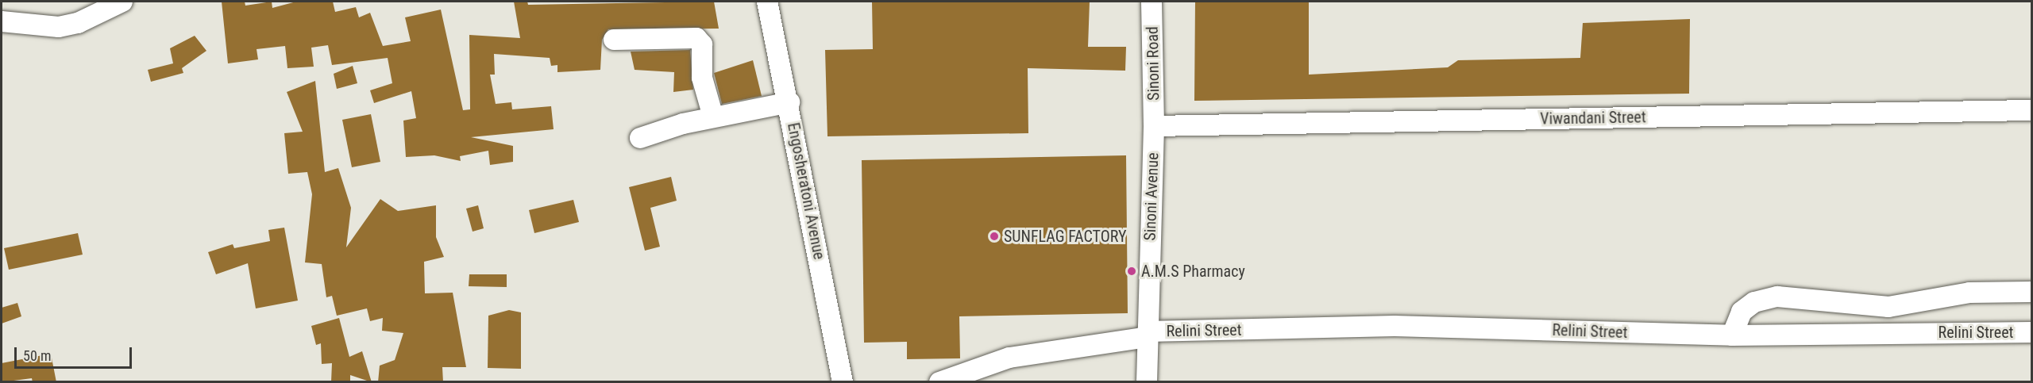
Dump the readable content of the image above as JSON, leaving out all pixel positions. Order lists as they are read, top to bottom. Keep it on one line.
{"streets":{"street":["Sinoni Road","Viwandani Street","Engosheratoni Avenue","Sinoni Avenue","Relini Street"]},"crossings":[["Sinoni Road","Viwandani Street"],["Sinoni Road","Sinoni Avenue"],["Viwandani Street","Sinoni Avenue"],["Sinoni Avenue","Relini Street"]],"places":["SUNFLAG FACTORY","A.M.S Pharmacy"],"scale_bar":"50 m"}
